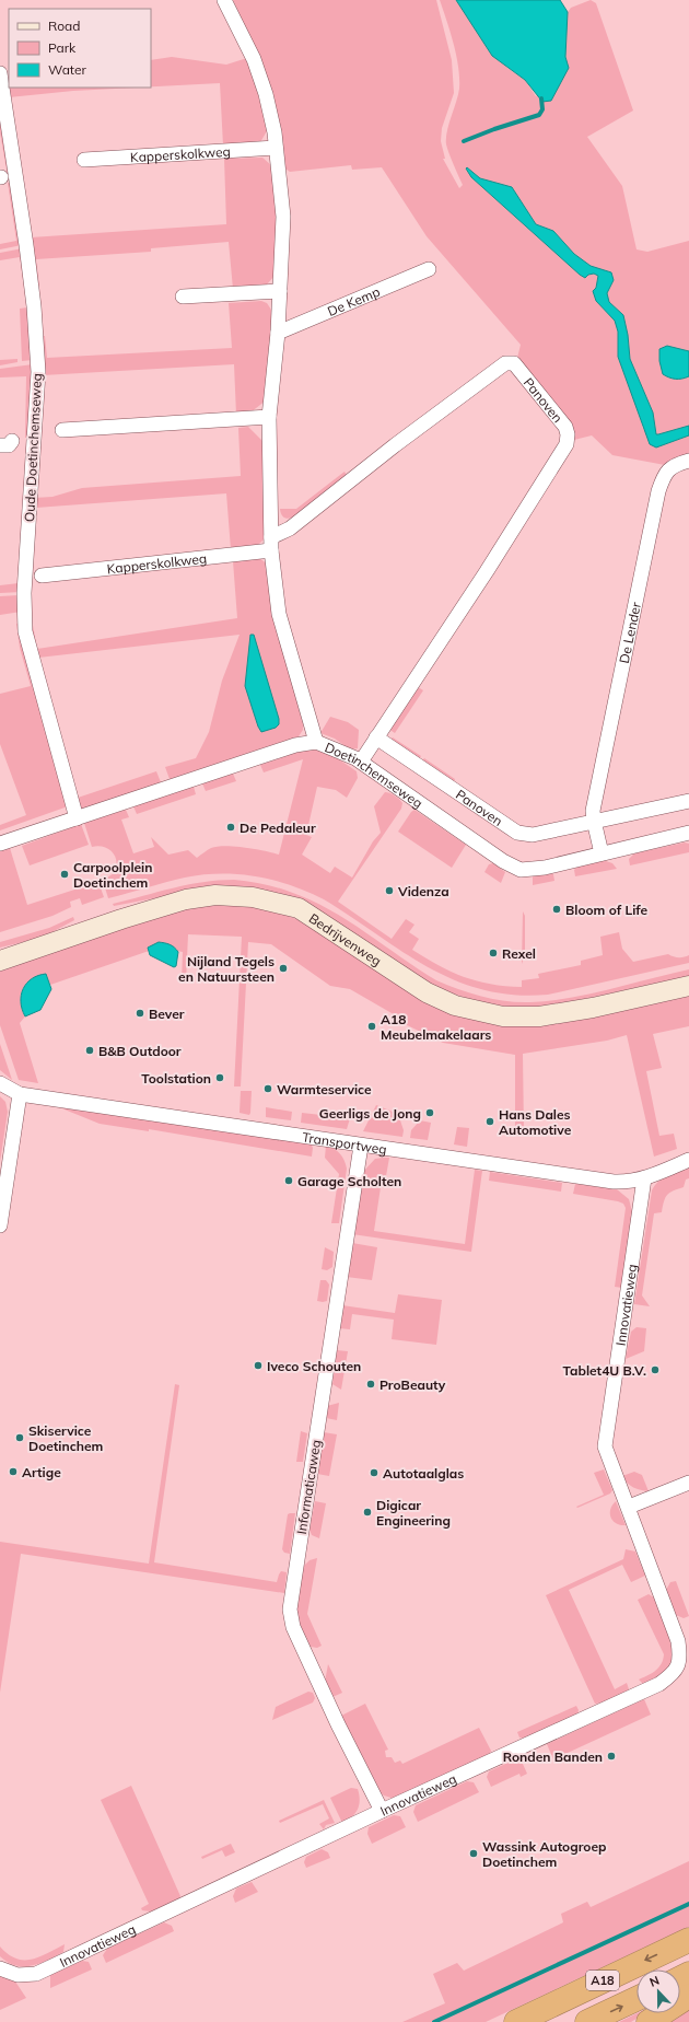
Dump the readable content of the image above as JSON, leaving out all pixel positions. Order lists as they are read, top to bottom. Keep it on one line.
{"streets":{"highway":["A18"],"main road":["Bedrijvenweg"],"street":["Kapperskolkweg","De Kemp","Panoven","Oude Doetinchemseweg","De Lender","Doetinchemseweg","Transportweg","Innovatieweg","Informaticaweg"]},"crossings":[["Kapperskolkweg","Panoven"],["Panoven","De Lender"],["Panoven","Doetinchemseweg"],["Oude Doetinchemseweg","Doetinchemseweg"],["De Lender","Doetinchemseweg"],["Transportweg","Innovatieweg"],["Transportweg","Informaticaweg"],["Innovatieweg","Informaticaweg"]],"places":["De Pedaleur","Carpoolplein Doetinchem","Videnza","Bloom of Life","Rexel","Nijland Tegels en Natuursteen","Bever","A18 Meubelmakelaars","B&B Outdoor","Toolstation","Warmteservice","Geerligs de Jong","Hans Dales Automotive","Garage Scholten","Iveco Schouten","Tablet4U B.V.","ProBeauty","Skiservice Doetinchem","Artige","Autotaalglas","Digicar Engineering","Ronden Banden","Wassink Autogroep Doetinchem"],"legend":["Road","Park","Water"],"north":"top"}
